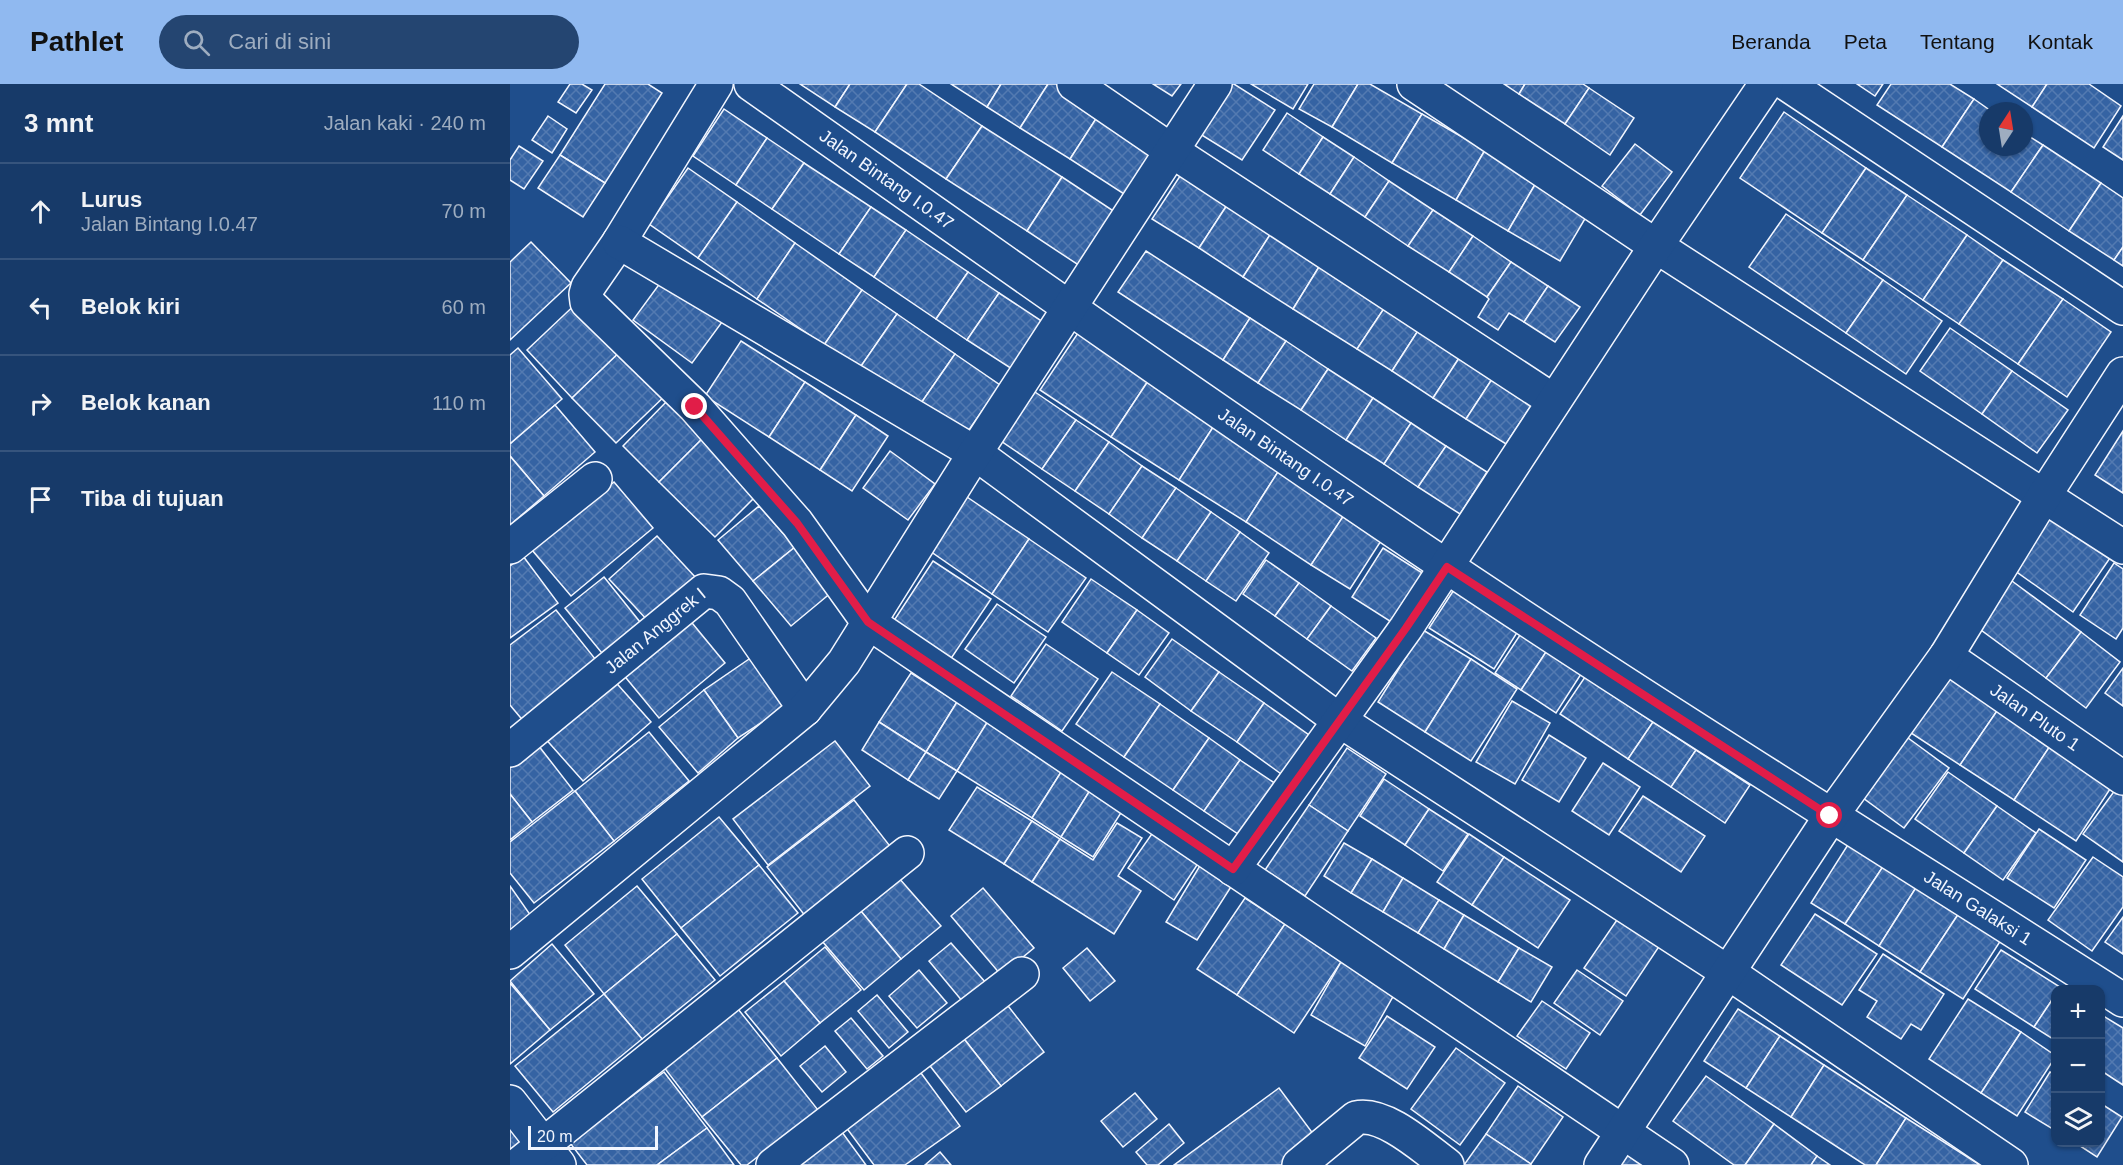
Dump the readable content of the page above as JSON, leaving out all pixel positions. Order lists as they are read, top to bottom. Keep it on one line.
{"streets":{"street":["Jalan Bintang I.0.47","Jalan Anggrek I","Jalan Pluto 1","Jalan Galaksi 1"]},"crossings":[["Jalan Bintang I.0.47","Jalan Galaksi 1"]],"scale_bar":"20 m","north":"top","page":{"header":"Pathlet","search":"Cari di sini","nav":["Beranda","Peta","Tentang","Kontak"],"heading":["3 mnt","Jalan kaki · 240 m"],"list":[["Lurus","Jalan Bintang I.0.47","70 m"],["Belok kiri","60 m"],["Belok kanan","110 m"],"Tiba di tujuan"],"map_buttons":["+","−"],"scale":"20 m"}}
